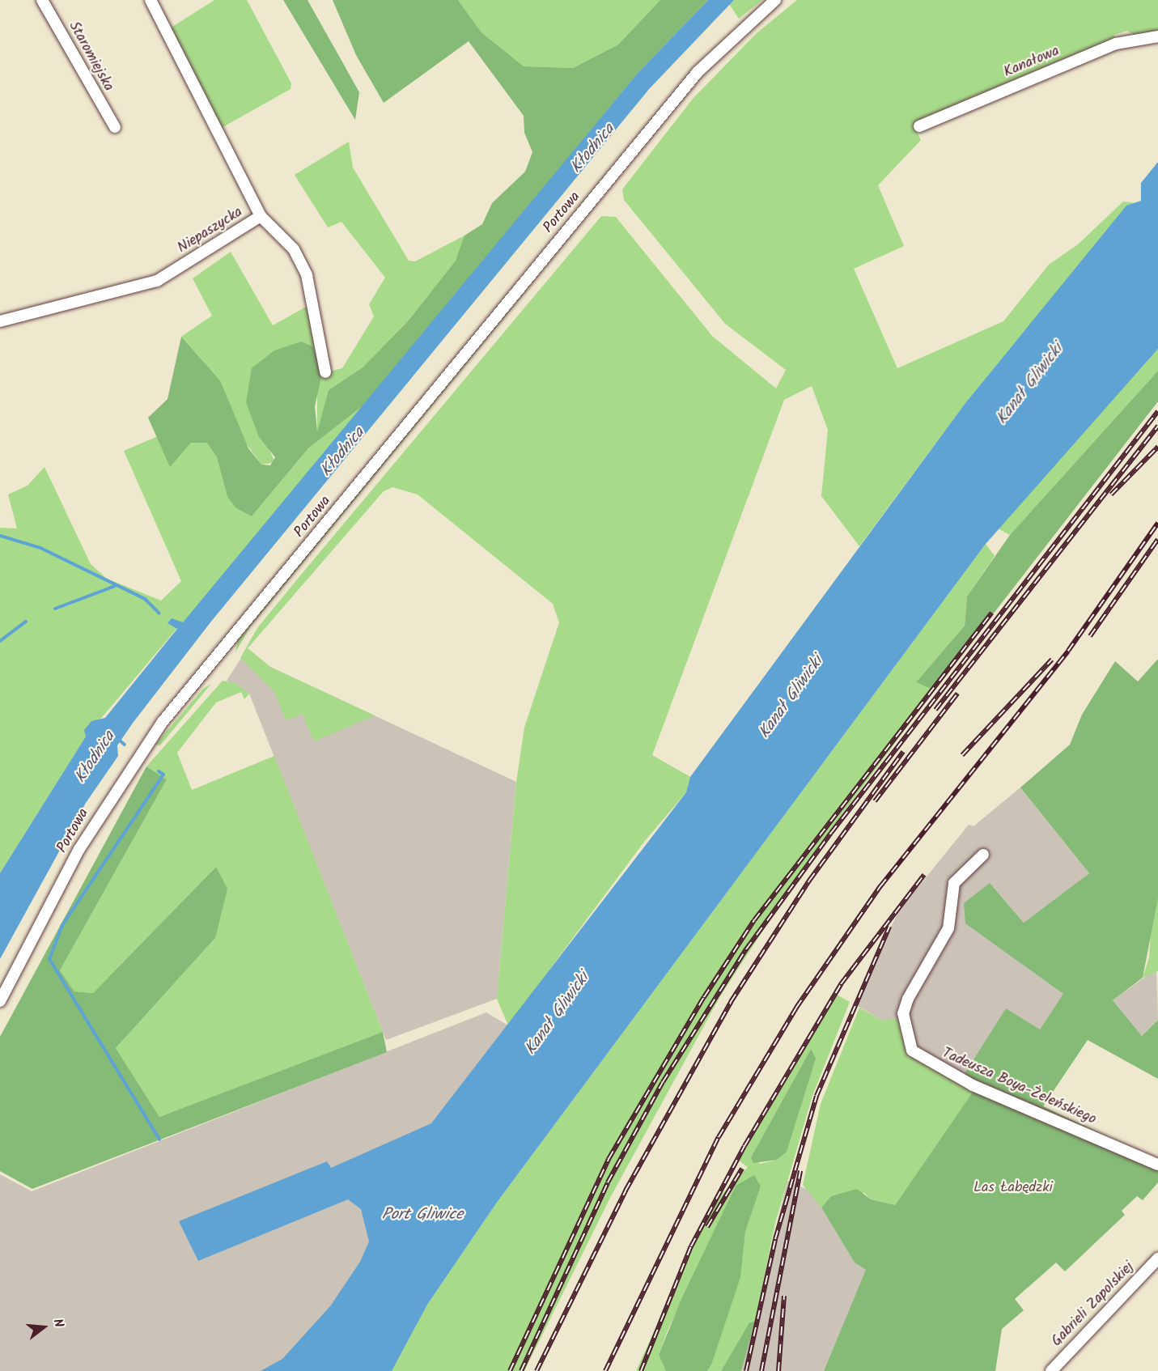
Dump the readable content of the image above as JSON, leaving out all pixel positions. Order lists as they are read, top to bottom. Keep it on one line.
{"streets":{"street":["Staromiejska","Kanałowa","Portowa","Niepaszycka","Tadeusza Boya-Żeleńskiego","Gabrieli Zapolskiej"]},"water":["Kłodnica","Kanał Gliwicki","Port Gliwice"],"parks":["Las Łabędzki"],"north":"right"}
